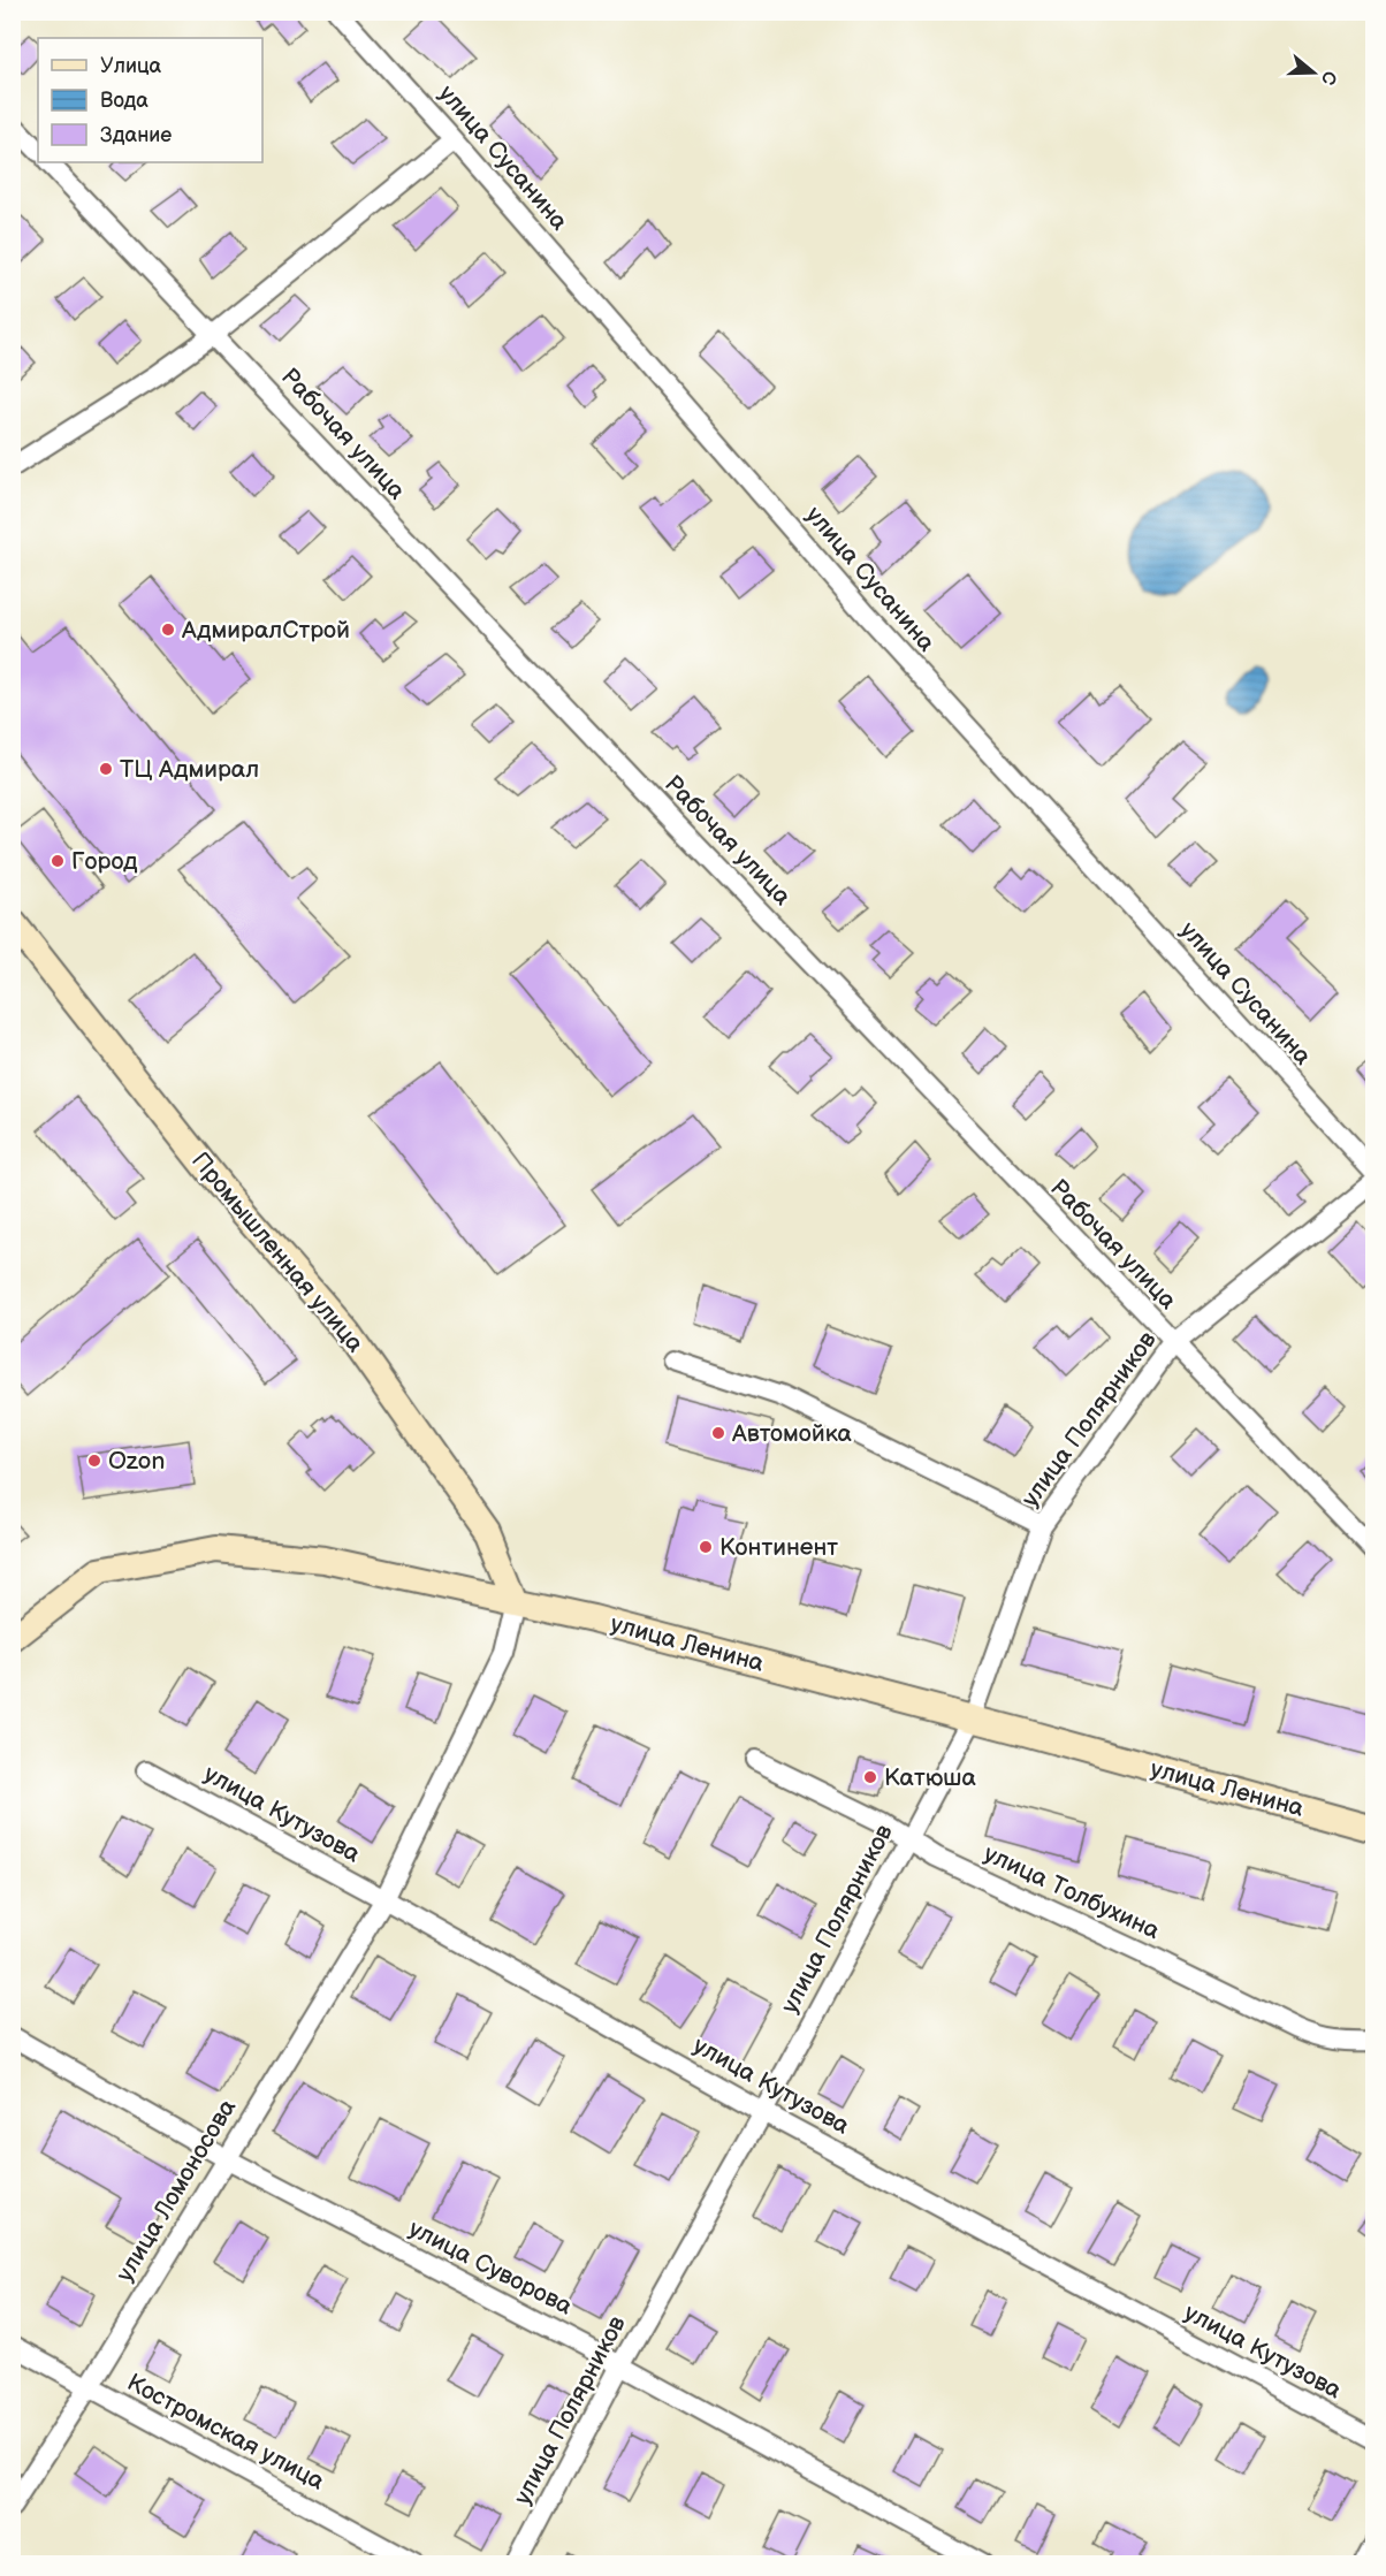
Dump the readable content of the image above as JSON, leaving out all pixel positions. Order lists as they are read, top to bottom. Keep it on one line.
{"streets":{"street":["улица Сусанина","Рабочая улица","Промышленная улица","улица Полярников","улица Ленина","улица Кутузова","улица Толбухина","улица Ломоносова","улица Суворова","Костромская улица"]},"crossings":[["Рабочая улица","улица Полярников"],["Промышленная улица","улица Ленина"],["Промышленная улица","улица Ломоносова"],["улица Полярников","улица Ленина"],["улица Полярников","улица Кутузова"],["улица Полярников","улица Толбухина"],["улица Полярников","улица Суворова"],["улица Ленина","улица Ломоносова"],["улица Кутузова","улица Ломоносова"],["улица Ломоносова","улица Суворова"],["улица Ломоносова","Костромская улица"]],"places":["АдмиралСтрой","ТЦ Адмирал","Город","Автомойка","Ozon","Континент","Катюша"],"legend":["Улица","Вода","Здание"],"north":"right"}
